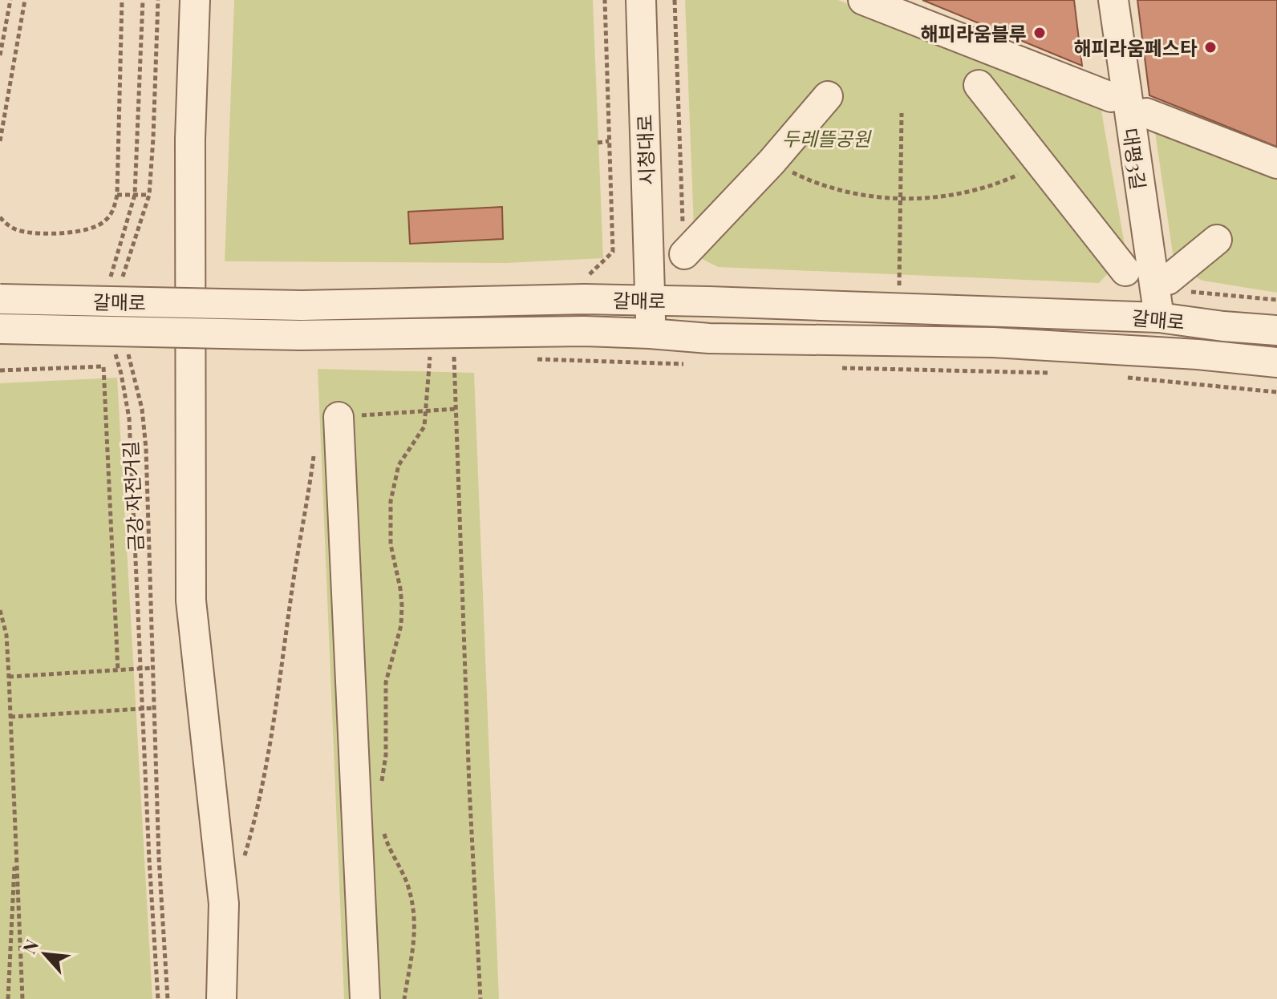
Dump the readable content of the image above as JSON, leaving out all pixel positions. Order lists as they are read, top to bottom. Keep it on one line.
{"streets":{"street":["시청대로","대평3길","갈매로"],"path":["금강 자전거길"]},"crossings":[["시청대로","갈매로"],["대평3길","갈매로"]],"parks":["두레뜰공원"],"places":["해피라움블루","해피라움페스타"],"north":"top left"}
